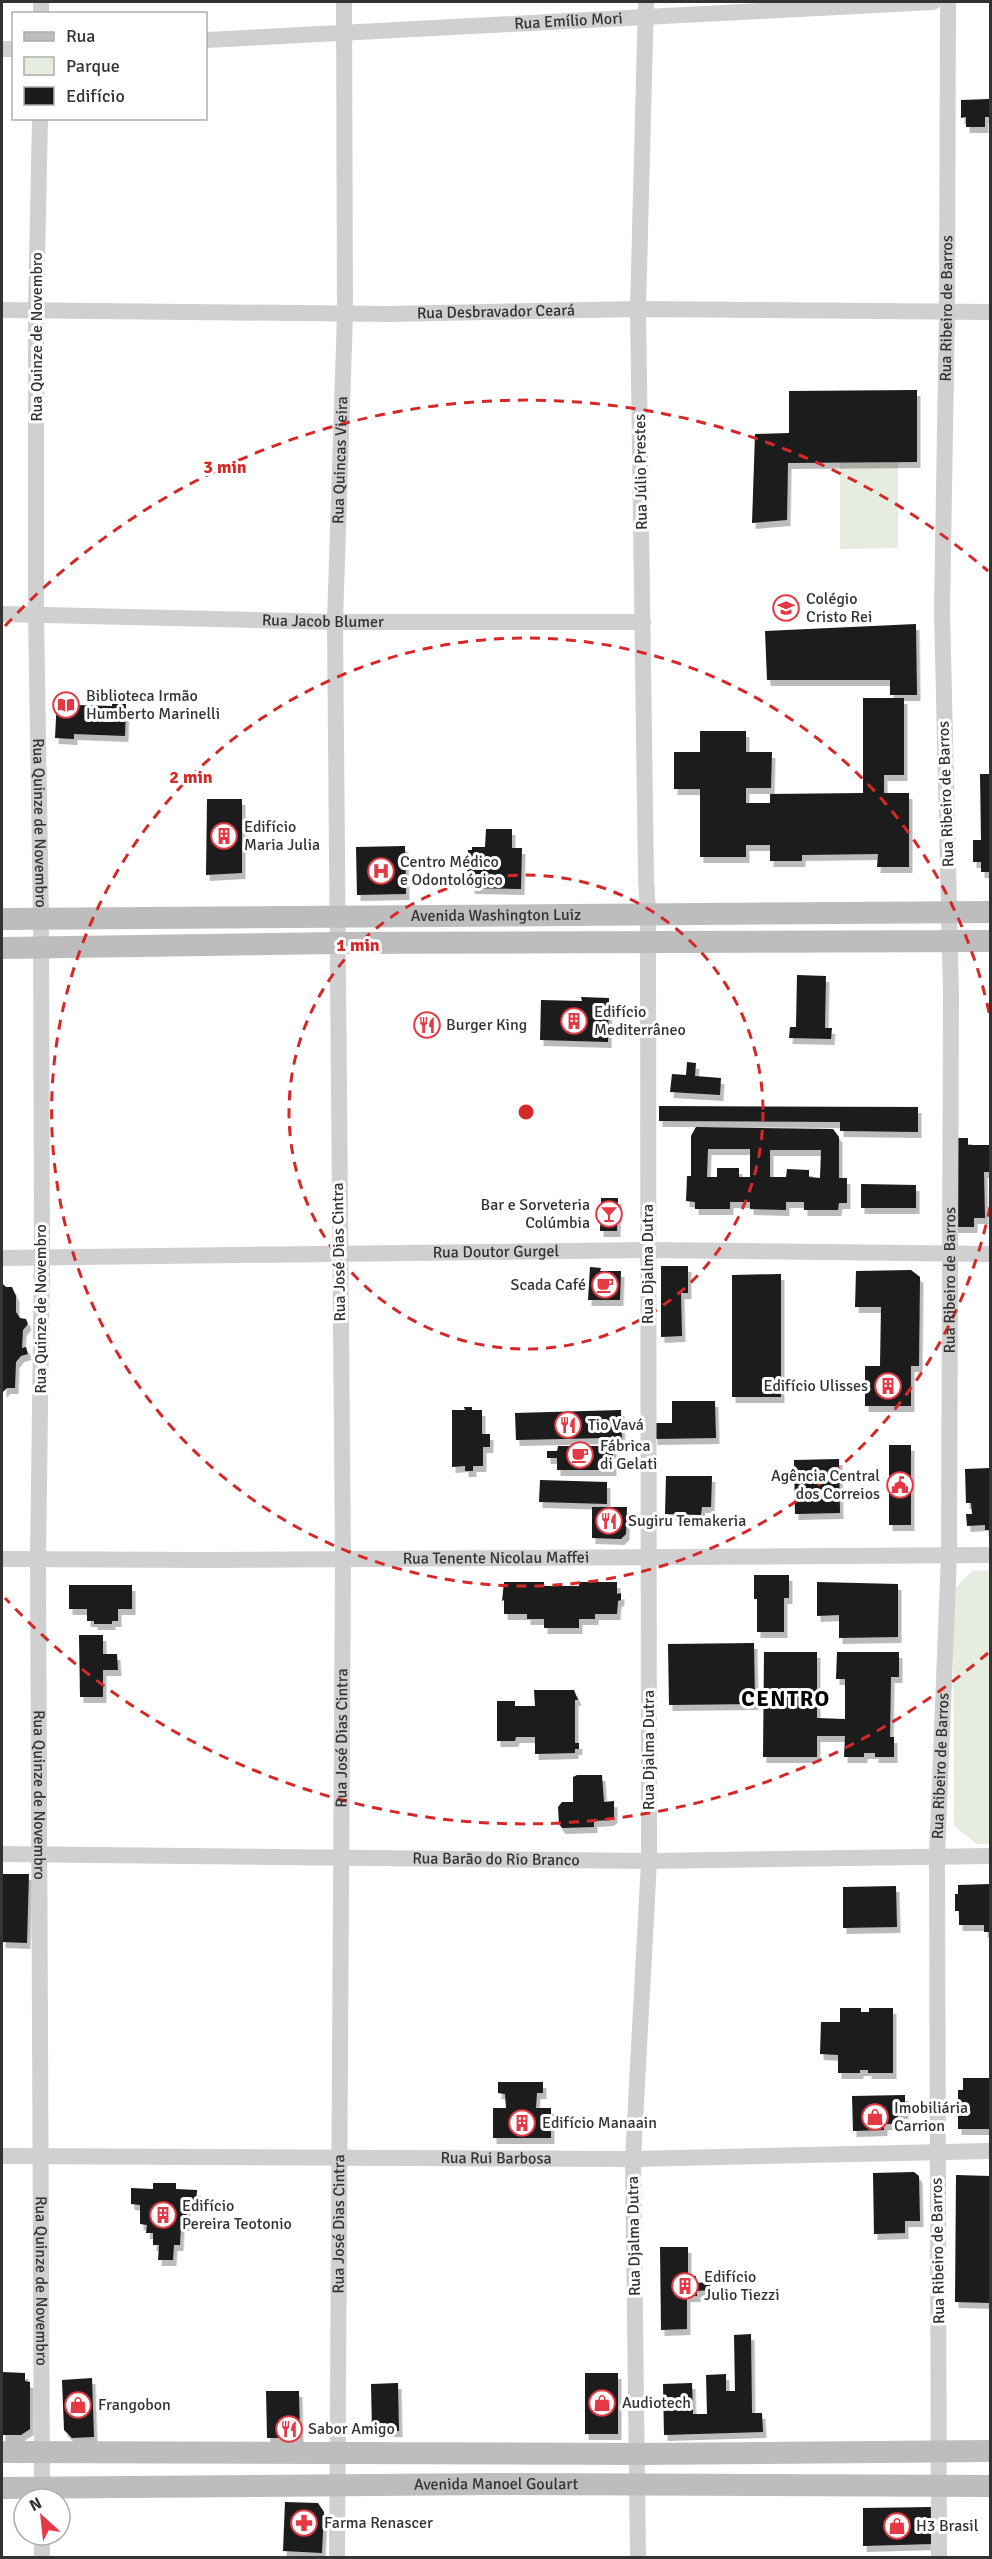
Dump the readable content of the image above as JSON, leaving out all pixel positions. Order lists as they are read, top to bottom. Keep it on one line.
{"streets":{"main road":["Avenida Washington Luiz","Avenida Manoel Goulart"],"street":["Rua Emílio Mori","Rua Ribeiro de Barros","Rua Desbravador Ceará","Rua Quinze de Novembro","Rua Quincas Vieira","Rua Júlio Prestes","Rua Jacob Blumer","Rua José Dias Cintra","Rua Doutor Gurgel","Rua Djalma Dutra","Rua Tenente Nicolau Maffei","Rua Barão do Rio Branco","Rua Rui Barbosa"]},"crossings":[["Rua Emílio Mori","Rua Quincas Vieira"],["Rua Emílio Mori","Rua Júlio Prestes"],["Rua Ribeiro de Barros","Rua Desbravador Ceará"],["Rua Ribeiro de Barros","Avenida Washington Luiz"],["Rua Ribeiro de Barros","Rua Doutor Gurgel"],["Rua Ribeiro de Barros","Rua Tenente Nicolau Maffei"],["Rua Ribeiro de Barros","Rua Barão do Rio Branco"],["Rua Ribeiro de Barros","Rua Rui Barbosa"],["Rua Ribeiro de Barros","Avenida Manoel Goulart"],["Rua Desbravador Ceará","Rua Quinze de Novembro"],["Rua Desbravador Ceará","Rua Quincas Vieira"],["Rua Desbravador Ceará","Rua Júlio Prestes"],["Rua Quinze de Novembro","Rua Jacob Blumer"],["Rua Quinze de Novembro","Avenida Washington Luiz"],["Rua Quinze de Novembro","Rua Doutor Gurgel"],["Rua Quinze de Novembro","Rua Tenente Nicolau Maffei"],["Rua Quinze de Novembro","Rua Barão do Rio Branco"],["Rua Quinze de Novembro","Rua Rui Barbosa"],["Rua Quinze de Novembro","Avenida Manoel Goulart"],["Rua Quincas Vieira","Rua Jacob Blumer"],["Rua Quincas Vieira","Avenida Washington Luiz"],["Rua Quincas Vieira","Rua José Dias Cintra"],["Rua Júlio Prestes","Rua Jacob Blumer"],["Rua Júlio Prestes","Avenida Washington Luiz"],["Rua Júlio Prestes","Rua Djalma Dutra"],["Avenida Washington Luiz","Rua José Dias Cintra"],["Avenida Washington Luiz","Rua Djalma Dutra"],["Rua José Dias Cintra","Rua Doutor Gurgel"],["Rua José Dias Cintra","Rua Tenente Nicolau Maffei"],["Rua José Dias Cintra","Rua Barão do Rio Branco"],["Rua José Dias Cintra","Rua Rui Barbosa"],["Rua José Dias Cintra","Avenida Manoel Goulart"],["Rua Doutor Gurgel","Rua Djalma Dutra"],["Rua Djalma Dutra","Rua Tenente Nicolau Maffei"],["Rua Djalma Dutra","Rua Barão do Rio Branco"],["Rua Djalma Dutra","Rua Rui Barbosa"],["Rua Djalma Dutra","Avenida Manoel Goulart"]],"districts":["CENTRO"],"places":{"school or university":["Colégio Cristo Rei"],"library":["Biblioteca Irmão Humberto Marinelli"],"building":["Edifício Maria Julia","Edifício Mediterrâneo","Edifício Ulisses","Edifício Manaain","Edifício Pereira Teotonio","Edifício Julio Tiezzi"],"hospital":["Centro Médico e Odontológico"],"restaurant":["Burger King","Tio Vavá","Sugiru Temakeria","Sabor Amigo"],"bar":["Bar e Sorveteria Colúmbia"],"cafe":["Scada Café","Fábrica di Gelati"],"public building":["Agência Central dos Correios"],"shop":["Imobiliária Carrion","Audiotech","Frangobon","H3 Brasil"],"pharmacy":["Farma Renascer"]},"legend":["Rua","Parque","Edifício"],"north":"top left","rings":["3 min","2 min","1 min"]}
